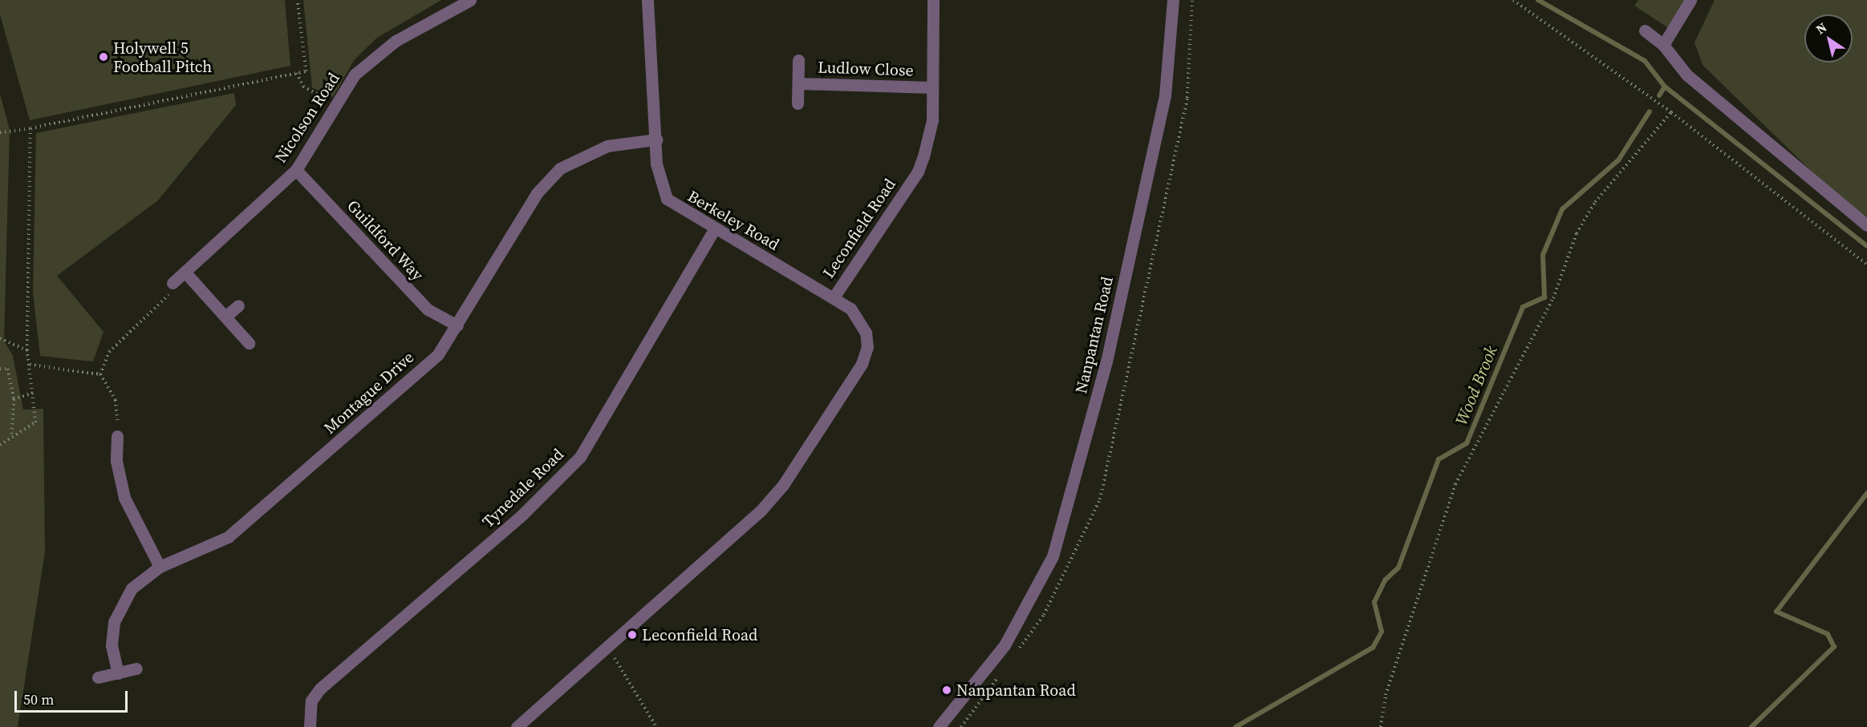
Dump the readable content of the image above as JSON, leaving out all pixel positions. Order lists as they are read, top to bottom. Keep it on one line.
{"streets":{"street":["Ludlow Close","Nicolson Road","Berkeley Road","Leconfield Road","Guildford Way","Nanpantan Road","Montague Drive","Tynedale Road"]},"crossings":[["Ludlow Close","Leconfield Road"],["Nicolson Road","Guildford Way"],["Berkeley Road","Leconfield Road"],["Berkeley Road","Montague Drive"],["Berkeley Road","Tynedale Road"],["Guildford Way","Montague Drive"]],"water":["Wood Brook"],"places":["Holywell 5 Football Pitch","Leconfield Road","Nanpantan Road"],"scale_bar":"50 m","north":"top left"}
